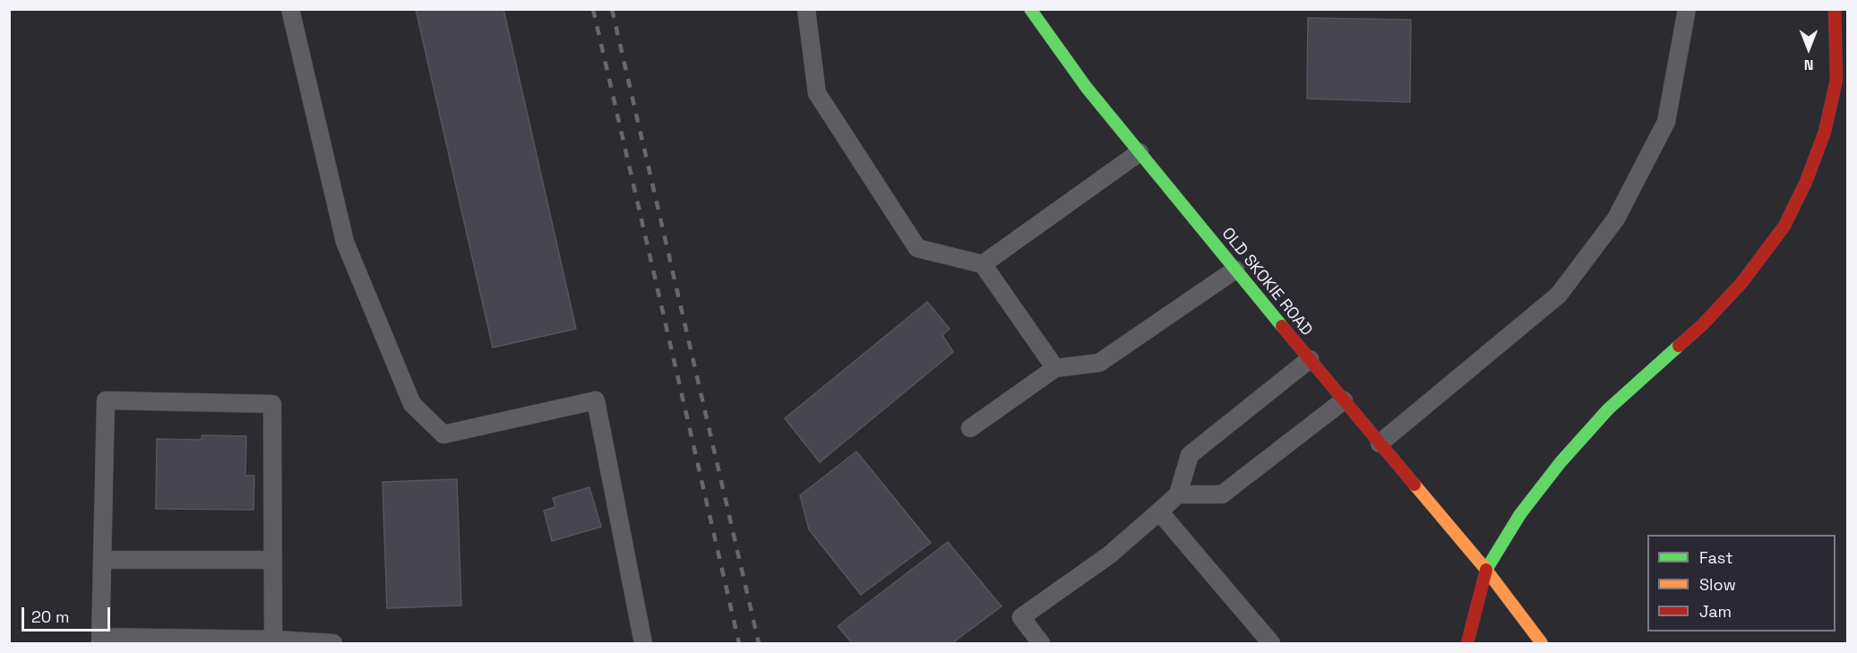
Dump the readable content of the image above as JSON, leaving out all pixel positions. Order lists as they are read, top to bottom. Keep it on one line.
{"streets":{"main road":["OLD SKOKIE ROAD"]},"legend":["Fast","Slow","Jam"],"scale_bar":"20 m","north":"bottom"}
